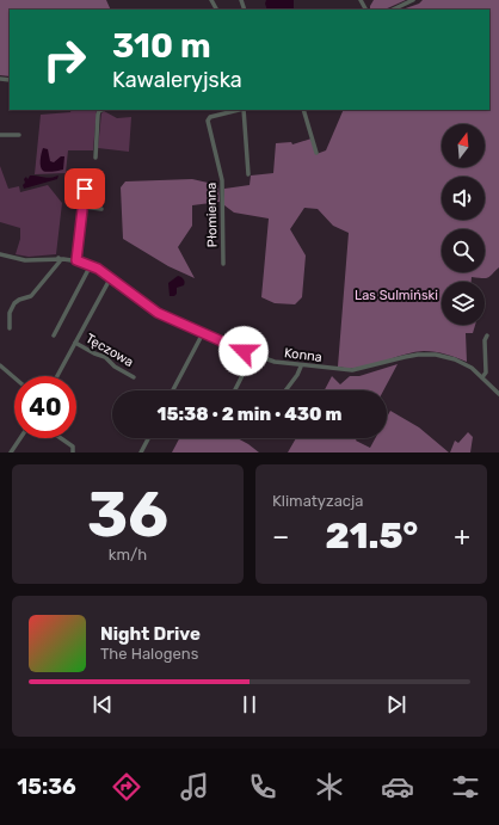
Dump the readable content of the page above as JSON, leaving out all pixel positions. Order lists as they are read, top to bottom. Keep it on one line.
{"streets":{"street":["Płomienna","Tęczowa","Konna"]},"crossings":[["Tęczowa","Konna"]],"parks":["Las Sulmiński"],"north":"top","page":{"turn":["310 m","Kawaleryjska"],"limit":"40","trip":"15:38 · 2 min · 430 m","tile":[["36","km/h"],"Klimatyzacja"],"heat":["−","21.5°","+"],"song":["Night Drive","The Halogens"],"tabs":"15:36"}}
